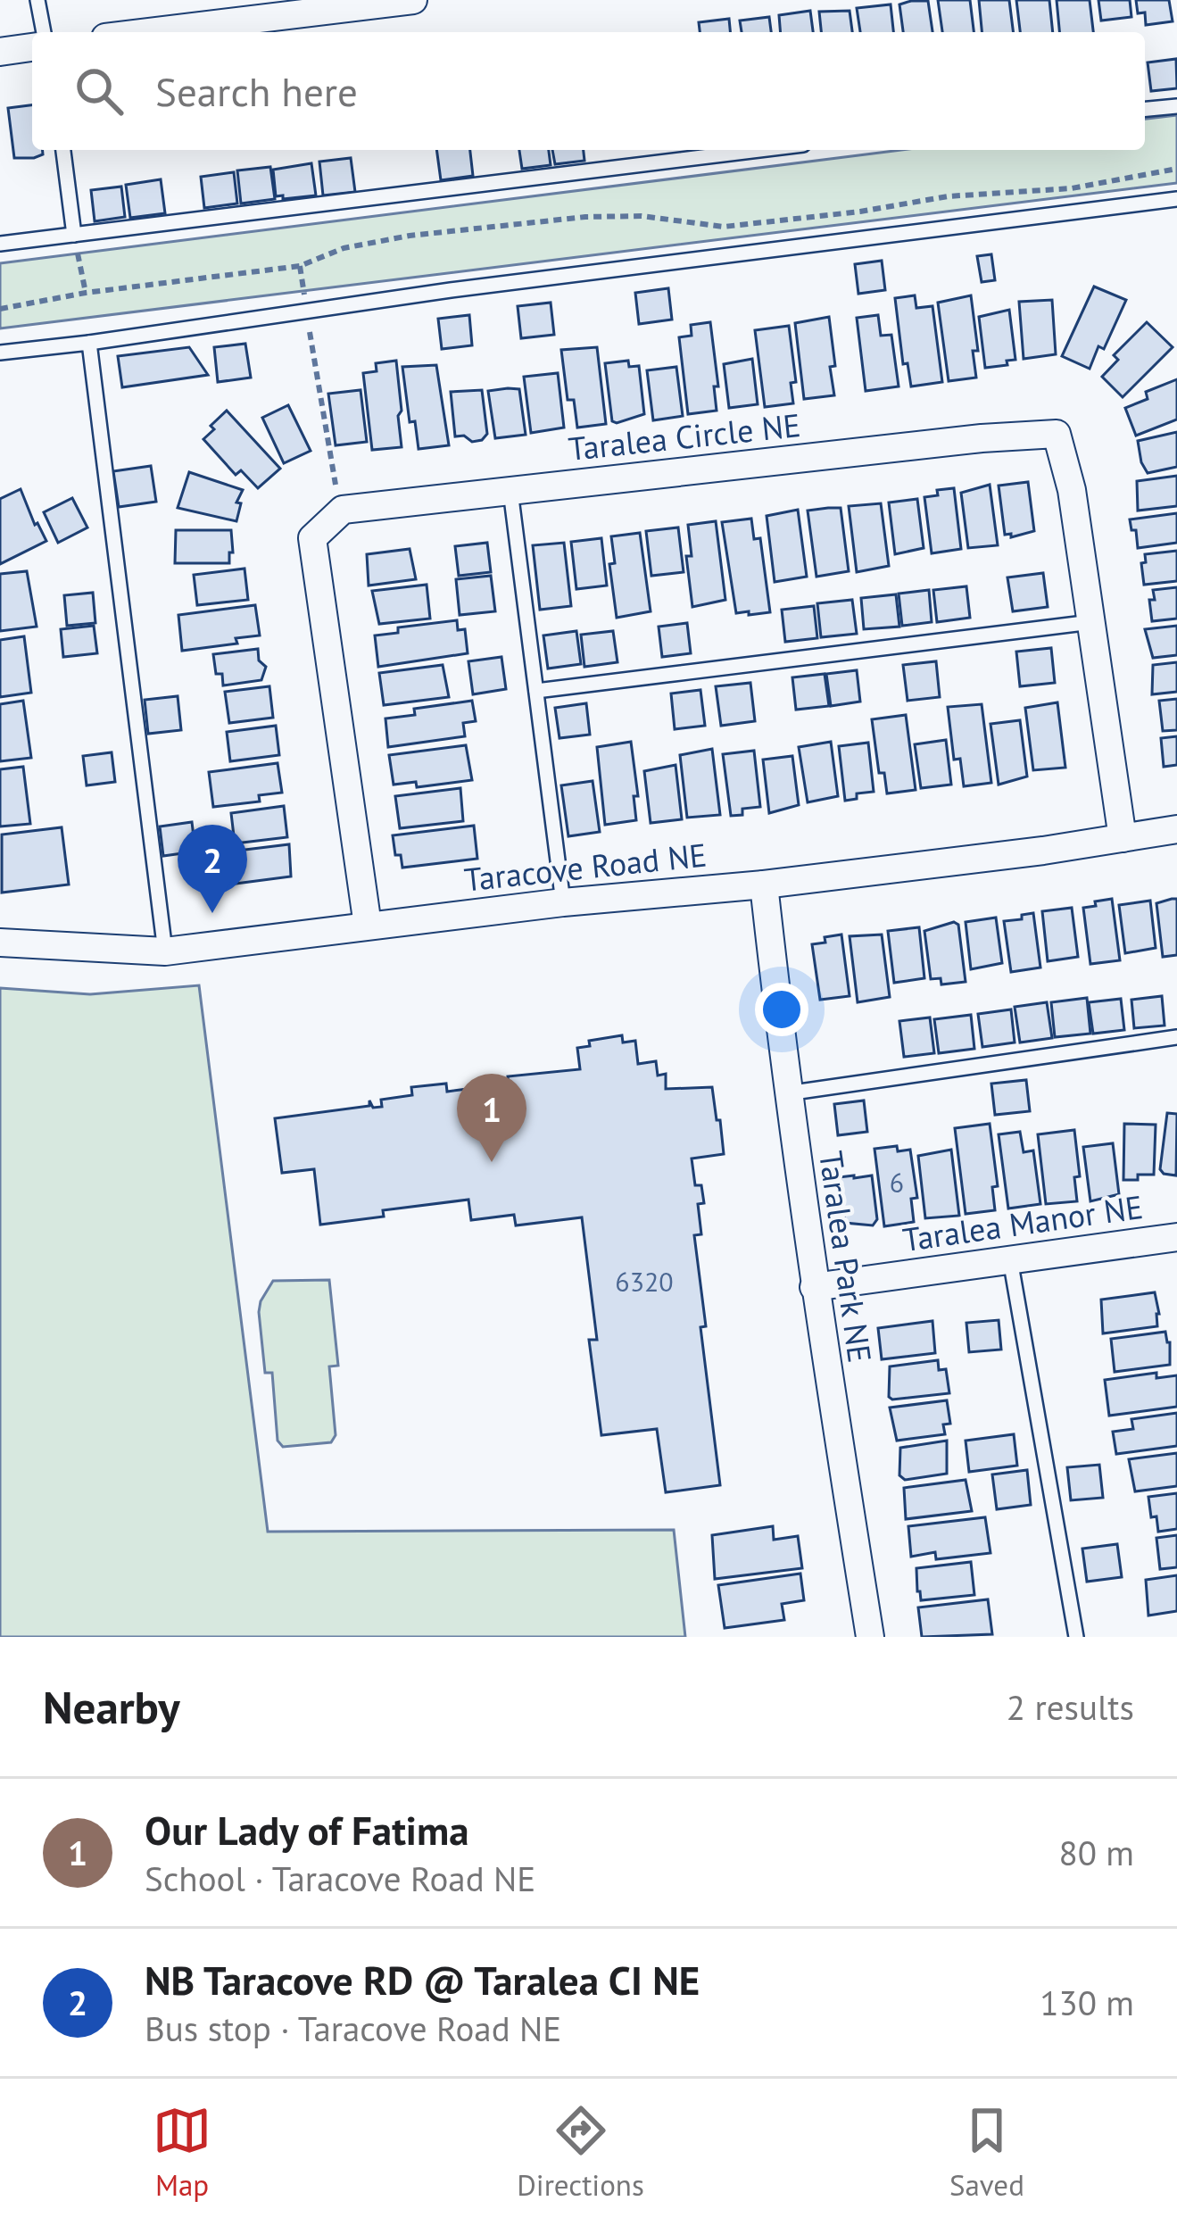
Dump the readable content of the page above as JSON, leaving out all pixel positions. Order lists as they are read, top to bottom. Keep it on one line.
{"streets":{"street":["Taralea Circle NE","Taracove Road NE","Taralea Manor NE","Taralea Park NE"]},"crossings":[["Taralea Circle NE","Taracove Road NE"],["Taracove Road NE","Taralea Park NE"],["Taralea Manor NE","Taralea Park NE"]],"house_numbers":["6","6320"],"page":{"search":"Search here","pins":["2","1"],"heading":["Nearby","2 results"],"list":[{"mark":"1","name":"Our Lady of Fatima","note":"School · Taracove Road NE","value":"80 m"},{"mark":"2","name":"NB Taracove RD @ Taralea CI NE","note":"Bus stop · Taracove Road NE","value":"130 m"}],"nav":["Map","Directions","Saved"]}}
